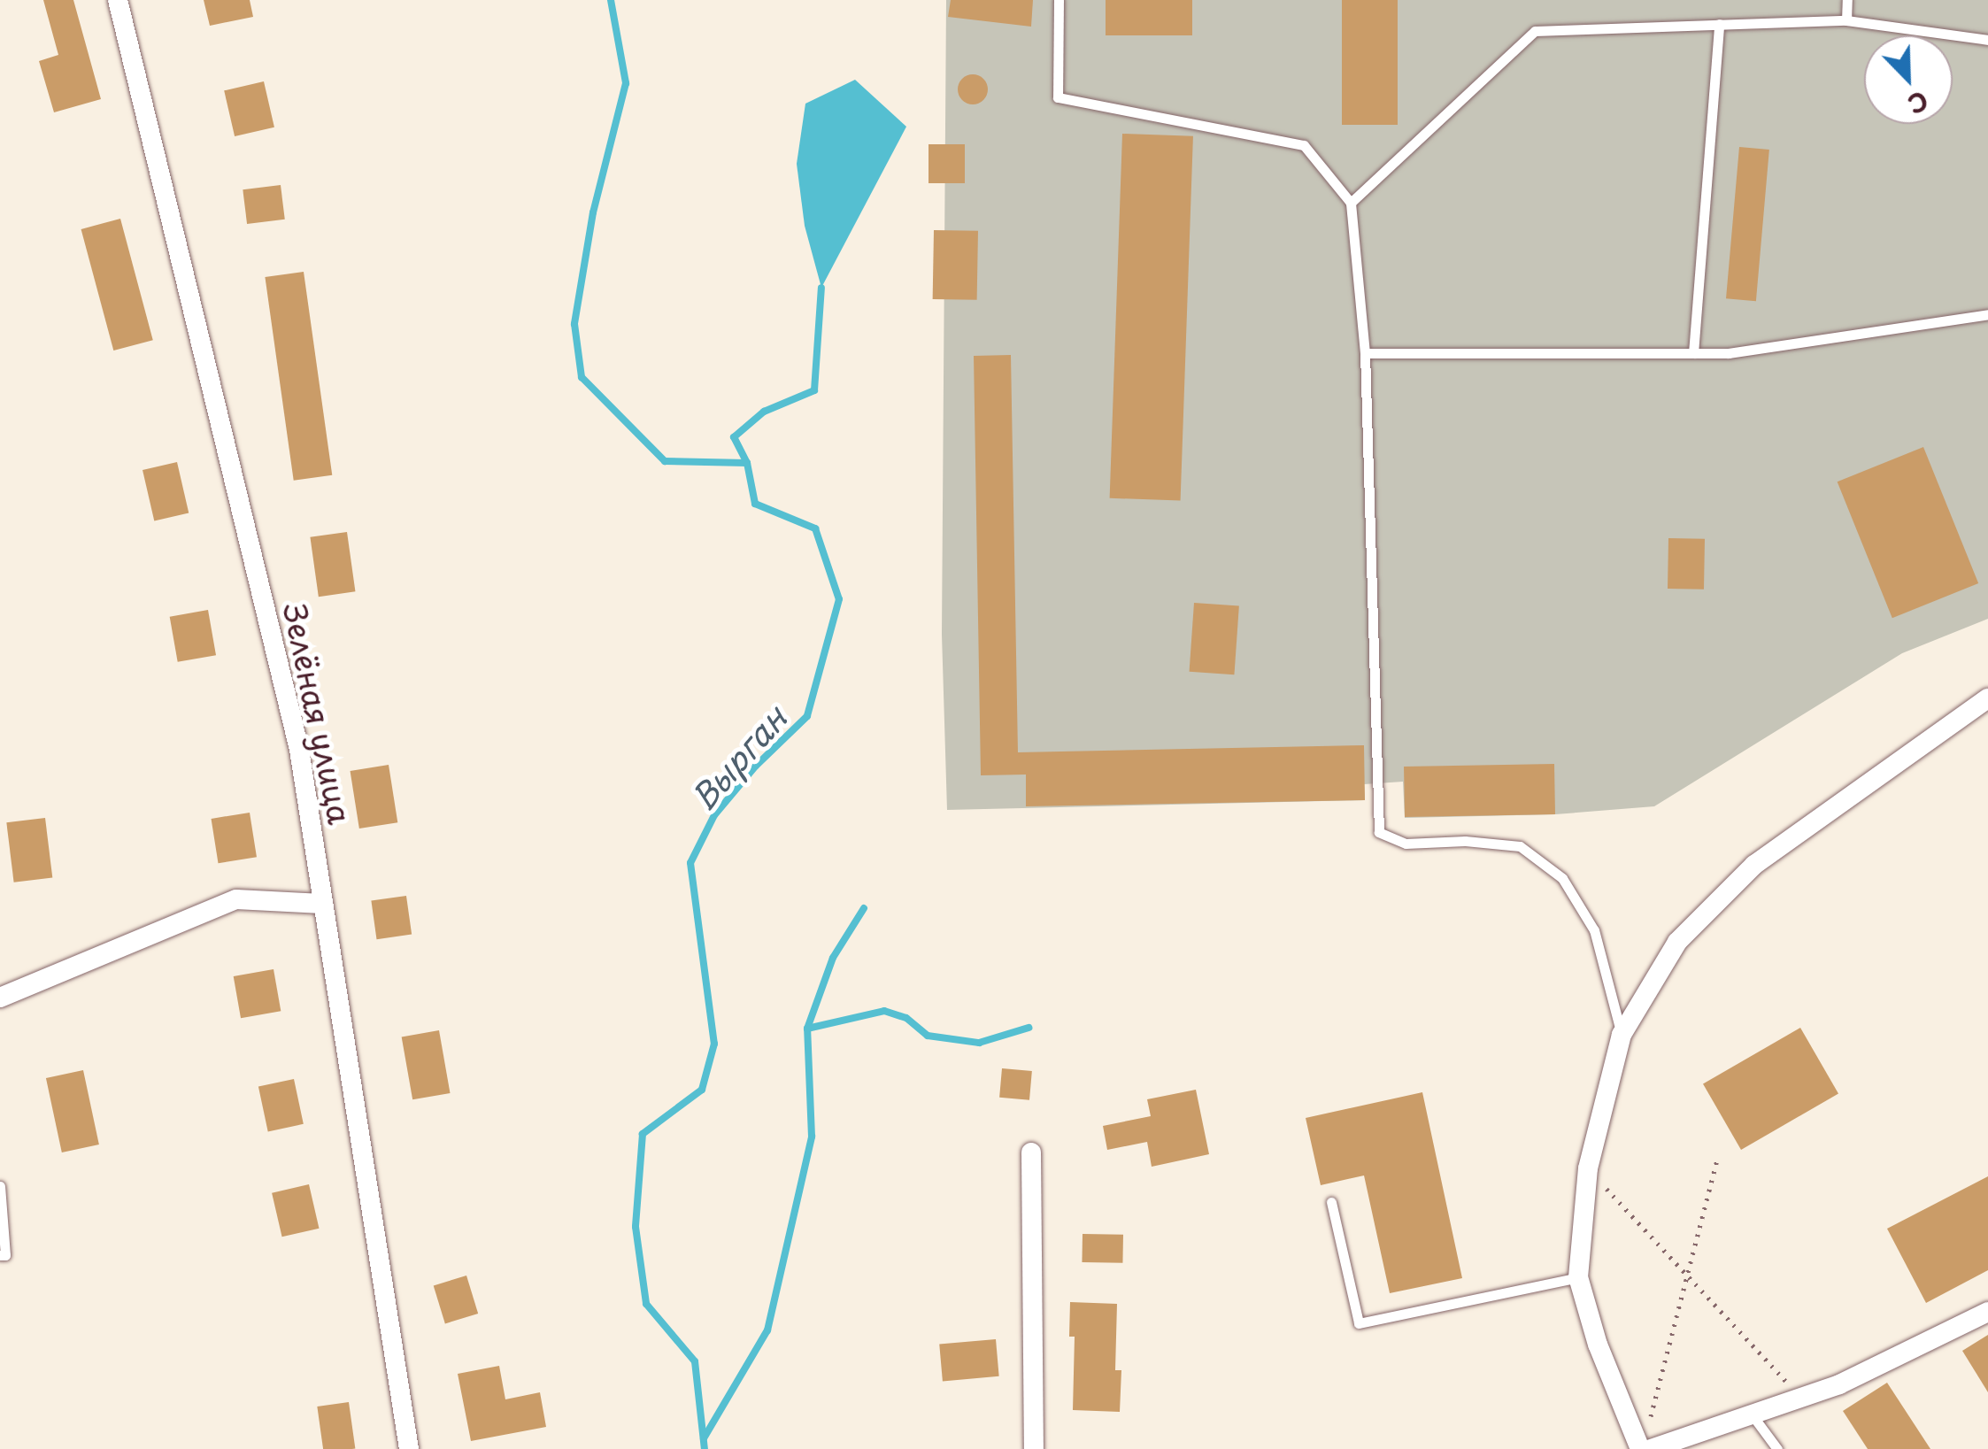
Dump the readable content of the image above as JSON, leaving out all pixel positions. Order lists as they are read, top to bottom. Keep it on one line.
{"streets":{"street":["Зелёная улица"]},"water":["Вырган"],"north":"bottom right"}
